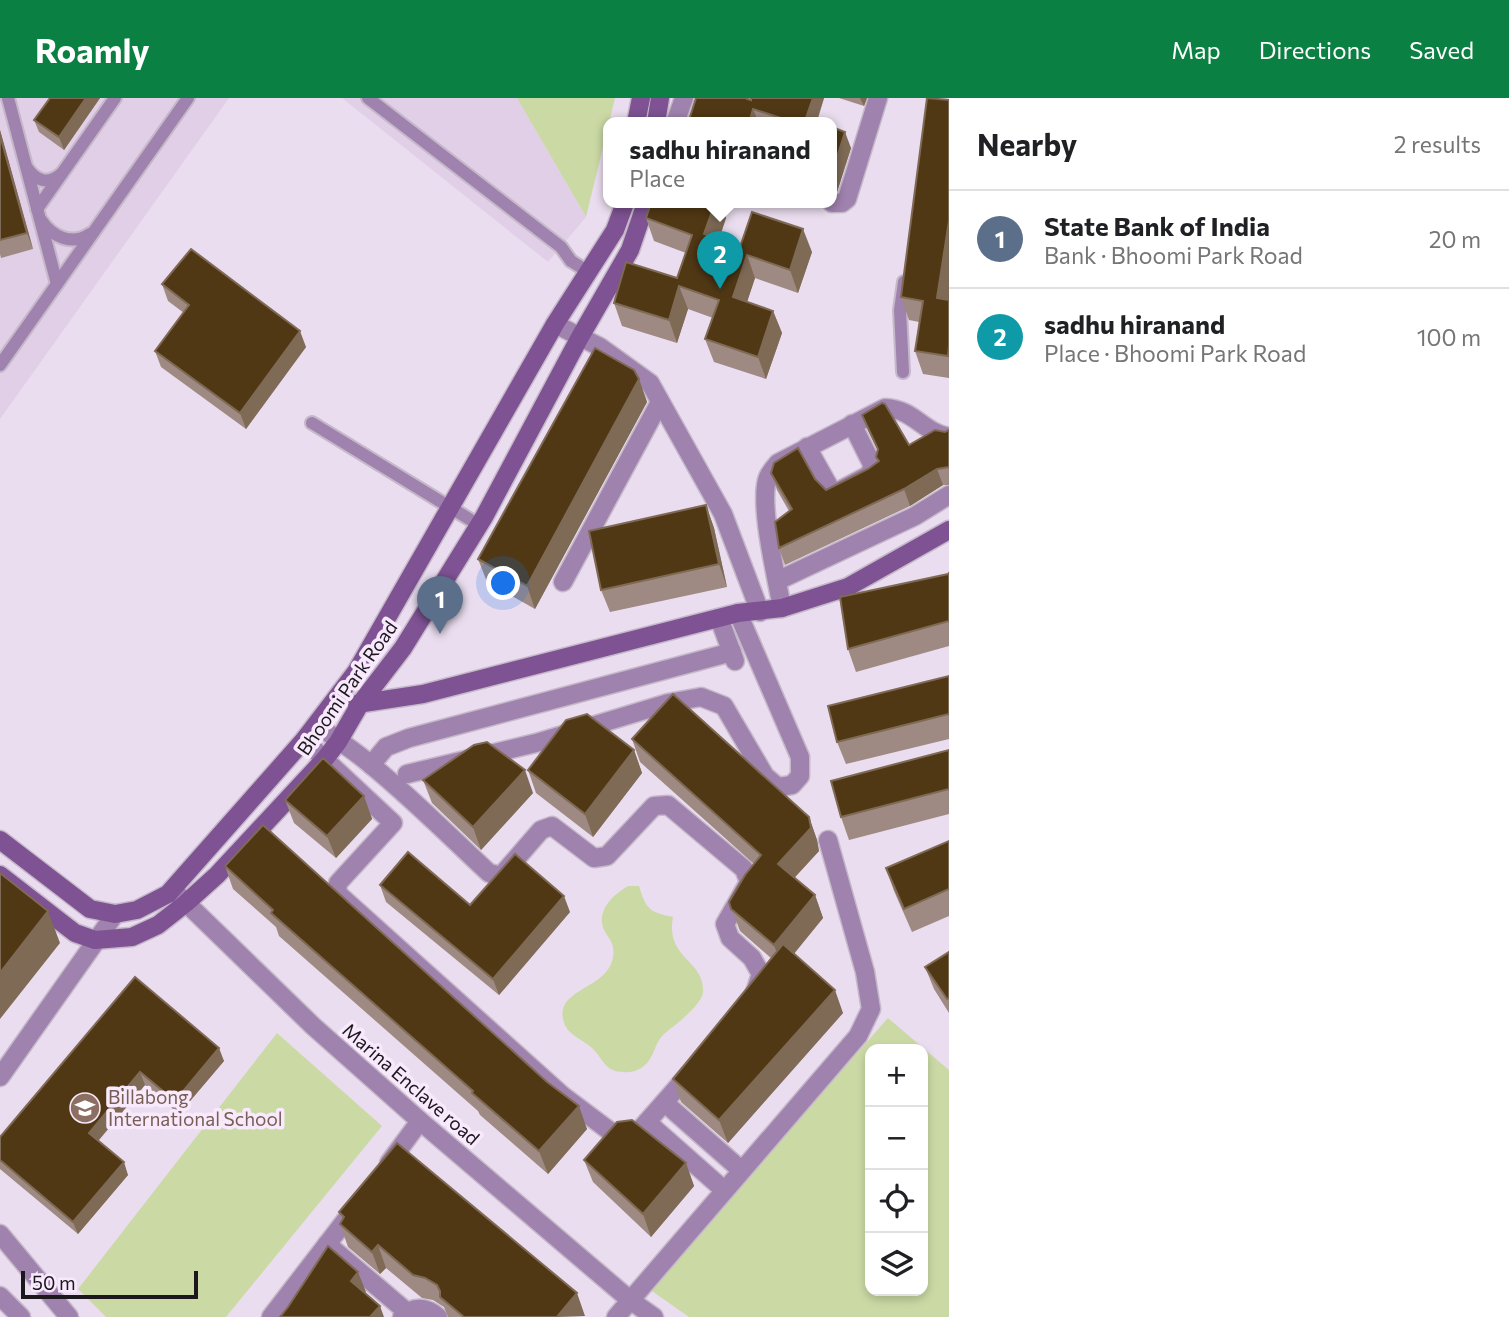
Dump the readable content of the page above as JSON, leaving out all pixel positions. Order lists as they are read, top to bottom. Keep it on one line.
{"streets":{"main road":["Bhoomi Park Road"],"street":["Marina Enclave road"]},"crossings":[["Bhoomi Park Road","Marina Enclave road"]],"places":{"school or university":["Billabong International School"]},"scale_bar":"50 m","page":{"header":"Roamly","nav":["Map","Directions","Saved"],"heading":["Nearby","2 results"],"popup":["sadhu hiranand","Place"],"list":[{"mark":"1","name":"State Bank of India","note":"Bank · Bhoomi Park Road","value":"20 m"},{"mark":"2","name":"sadhu hiranand","note":"Place · Bhoomi Park Road","value":"100 m"}],"pins":["2","1"],"map_buttons":["+","−"],"scale":"50 m"}}
